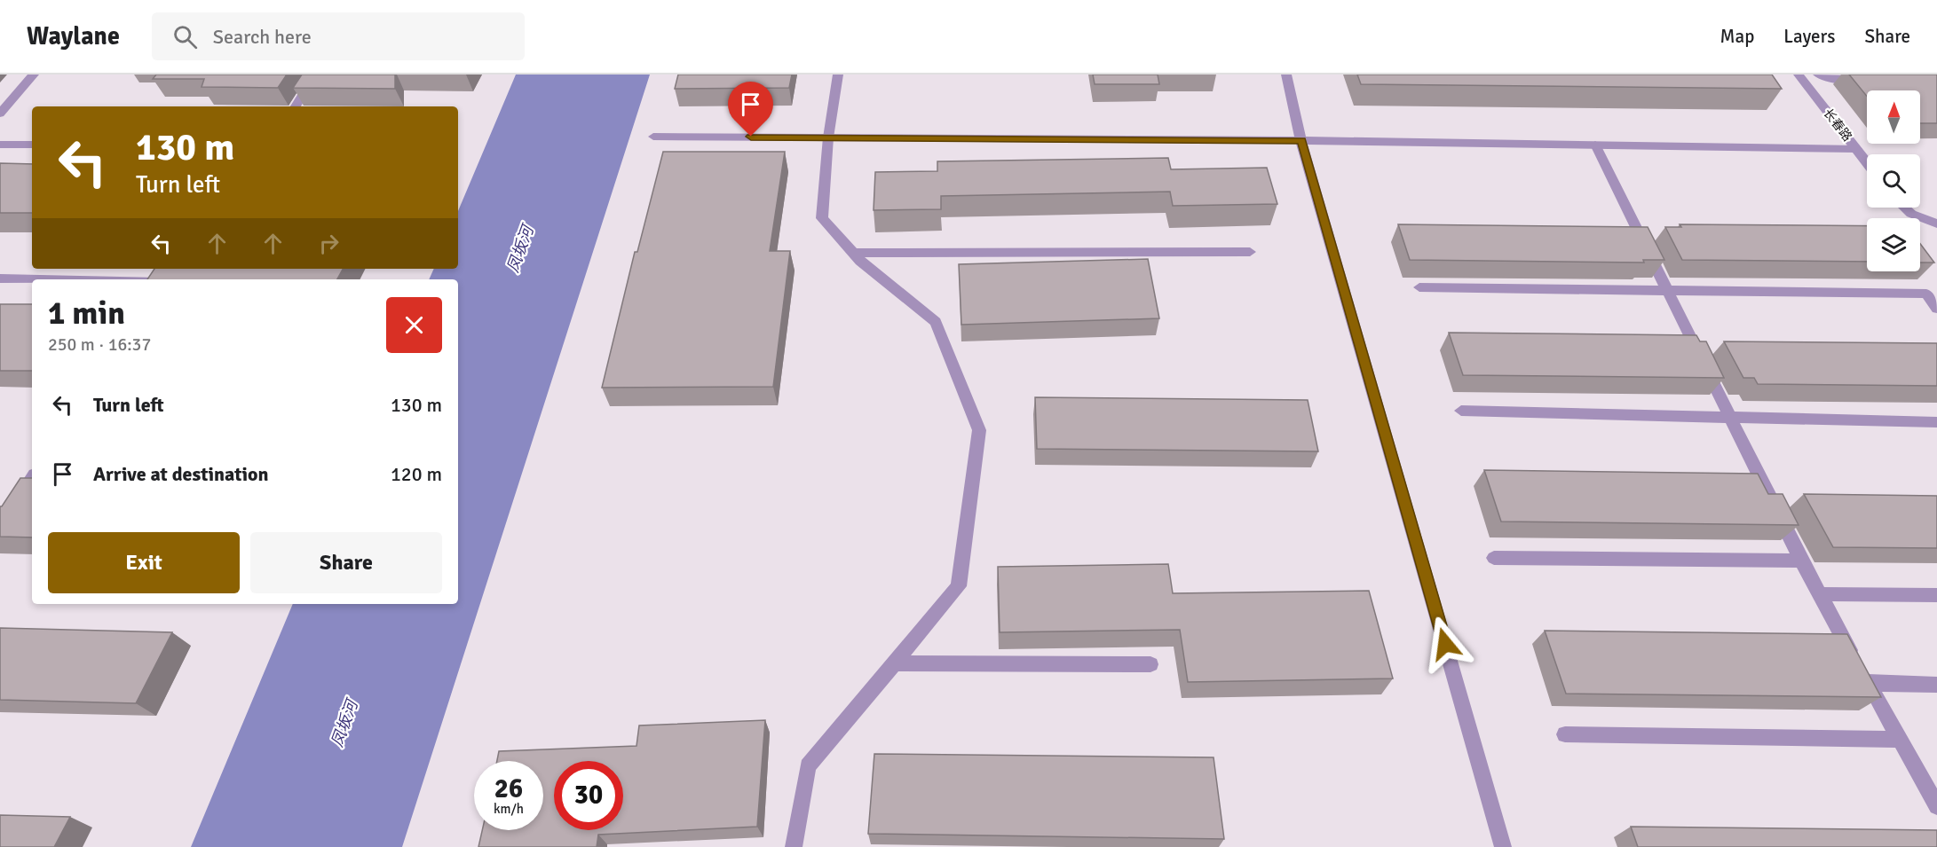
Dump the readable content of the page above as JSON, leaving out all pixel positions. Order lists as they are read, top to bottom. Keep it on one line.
{"streets":{"street":["长春路"]},"water":["凤坂河"],"north":"top","page":{"header":"Waylane","search":"Search here","nav":["Map","Layers","Share"],"turn":["130 m","Turn left"],"heading":["1 min","250 m · 16:37"],"list":[{"name":"Turn left","value":"130 m"},{"name":"Arrive at destination","value":"120 m"}],"buttons":["Exit","Share"],"speed":"26 km/h","limit":"30"}}
